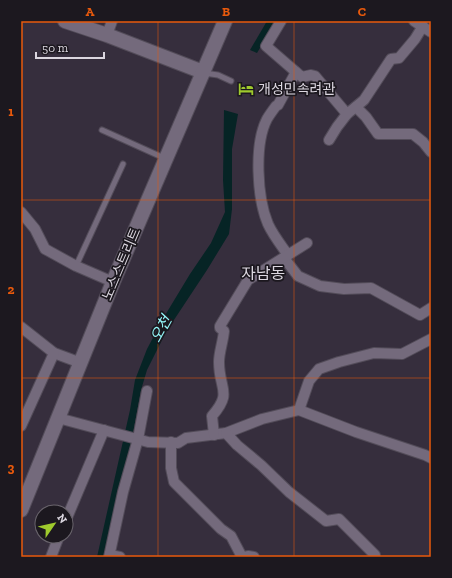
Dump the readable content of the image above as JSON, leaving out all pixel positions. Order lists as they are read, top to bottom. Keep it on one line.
{"streets":{"main road":["노스스트리트"]},"districts":["자남동"],"water":["오천"],"places":{"hotel":["개성민속려관"]},"scale_bar":"50 m","north":"top right","grid":{"columns":["A","B","C"],"rows":["1","2","3"]}}
